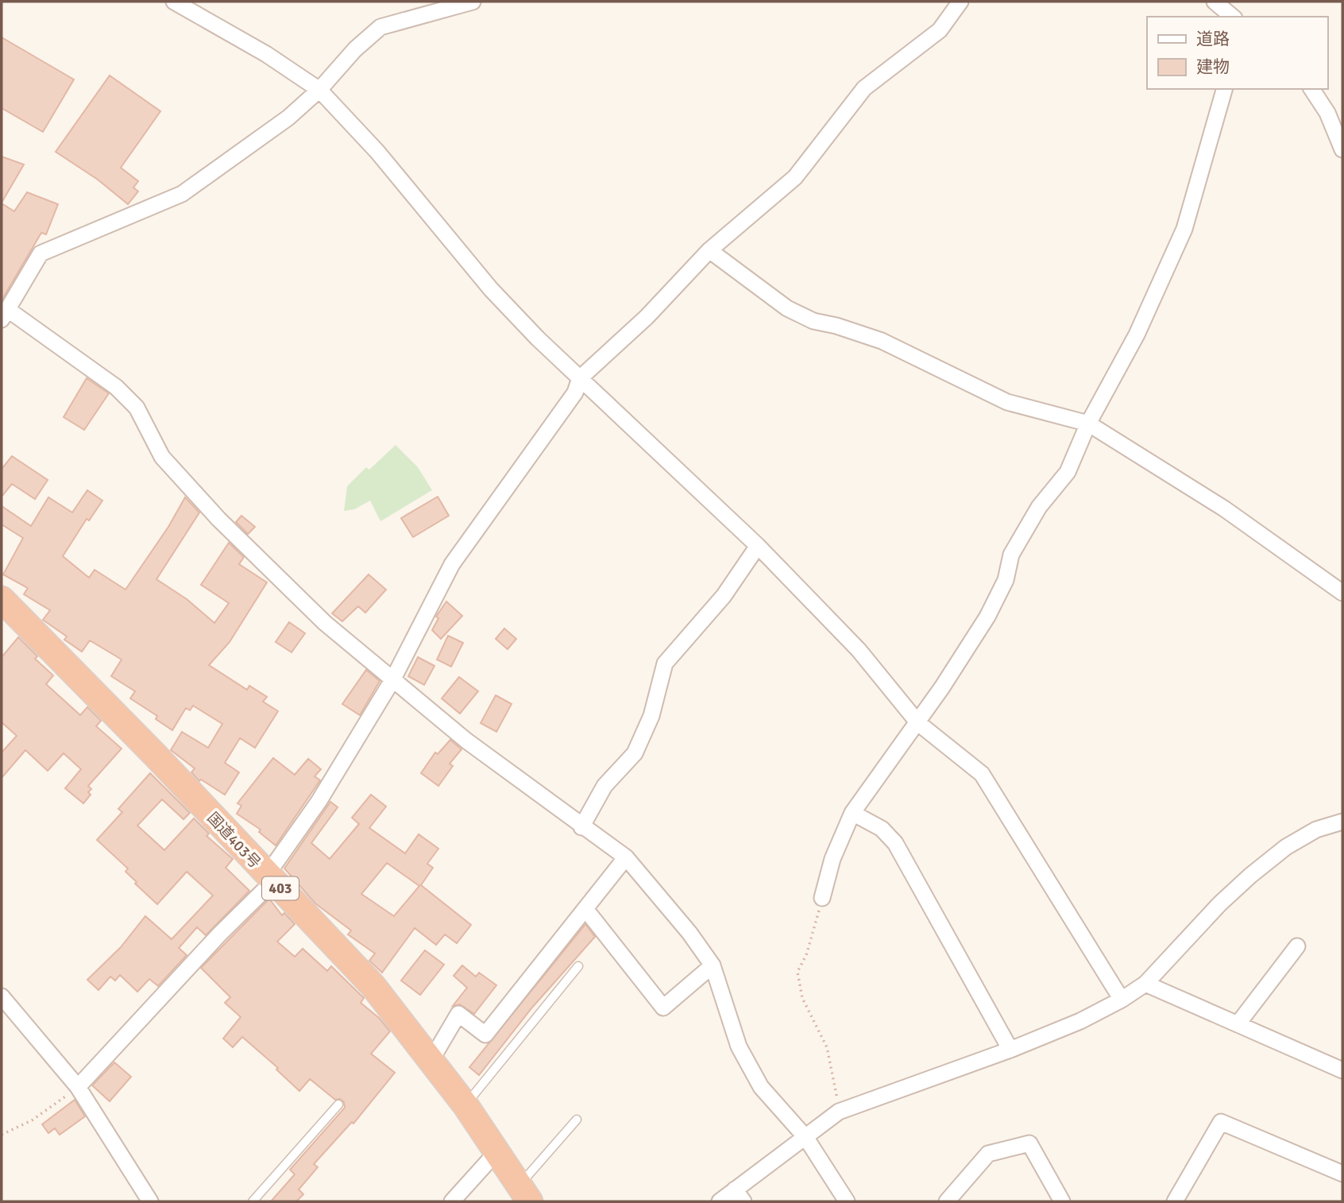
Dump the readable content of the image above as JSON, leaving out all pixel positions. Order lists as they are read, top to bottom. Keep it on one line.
{"streets":{"highway":["国道403号","403"]},"legend":["道路","建物"]}
